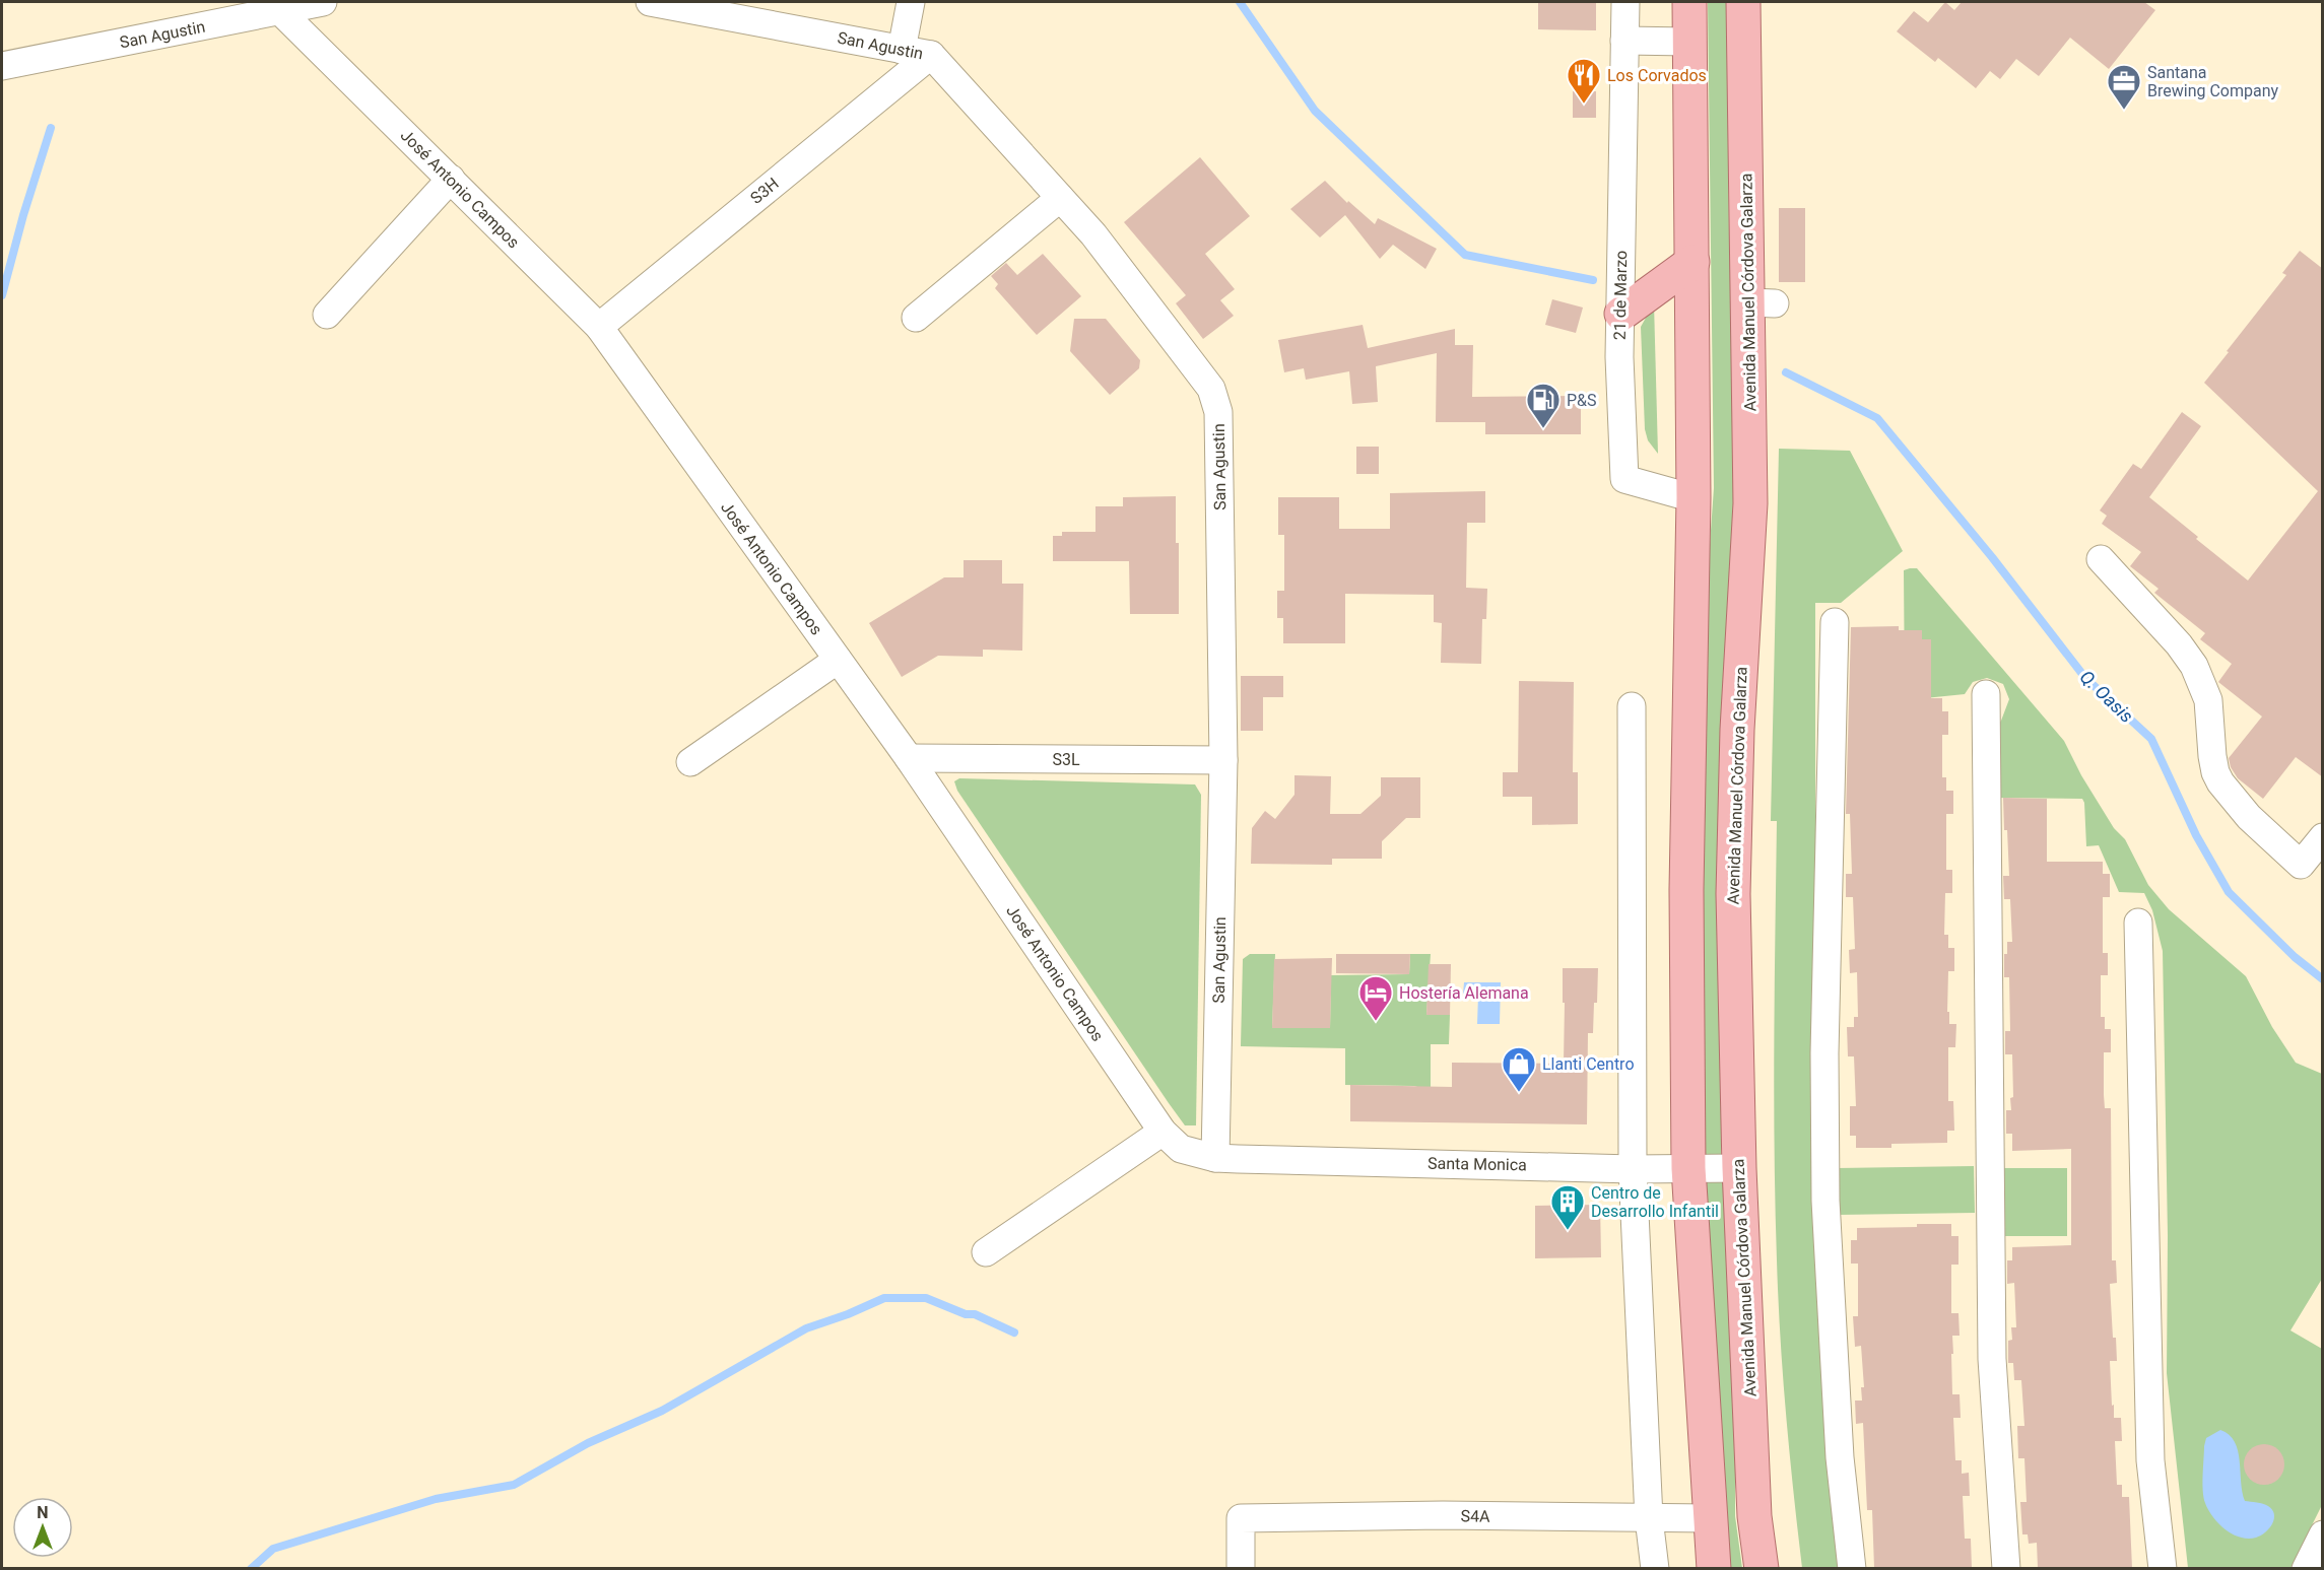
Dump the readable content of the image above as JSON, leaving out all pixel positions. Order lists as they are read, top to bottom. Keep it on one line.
{"streets":{"main road":["Avenida Manuel Córdova Galarza"],"street":["San Agustin","José Antonio Campos","S3H","21 de Marzo","S3L","Santa Monica","S4A"]},"crossings":[["San Agustin","José Antonio Campos"],["San Agustin","S3H"],["San Agustin","S3L"],["San Agustin","Santa Monica"],["José Antonio Campos","S3H"],["José Antonio Campos","S3L"],["José Antonio Campos","Santa Monica"],["Avenida Manuel Córdova Galarza","Santa Monica"]],"water":["Q. Oasis"],"places":{"restaurant":["Los Corvados"],"office":["Santana Brewing Company"],"fuel station":["P&S"],"hotel":["Hostería Alemana"],"shop":["Llanti Centro"],"building":["Centro de Desarrollo Infantil"]},"north":"top"}
